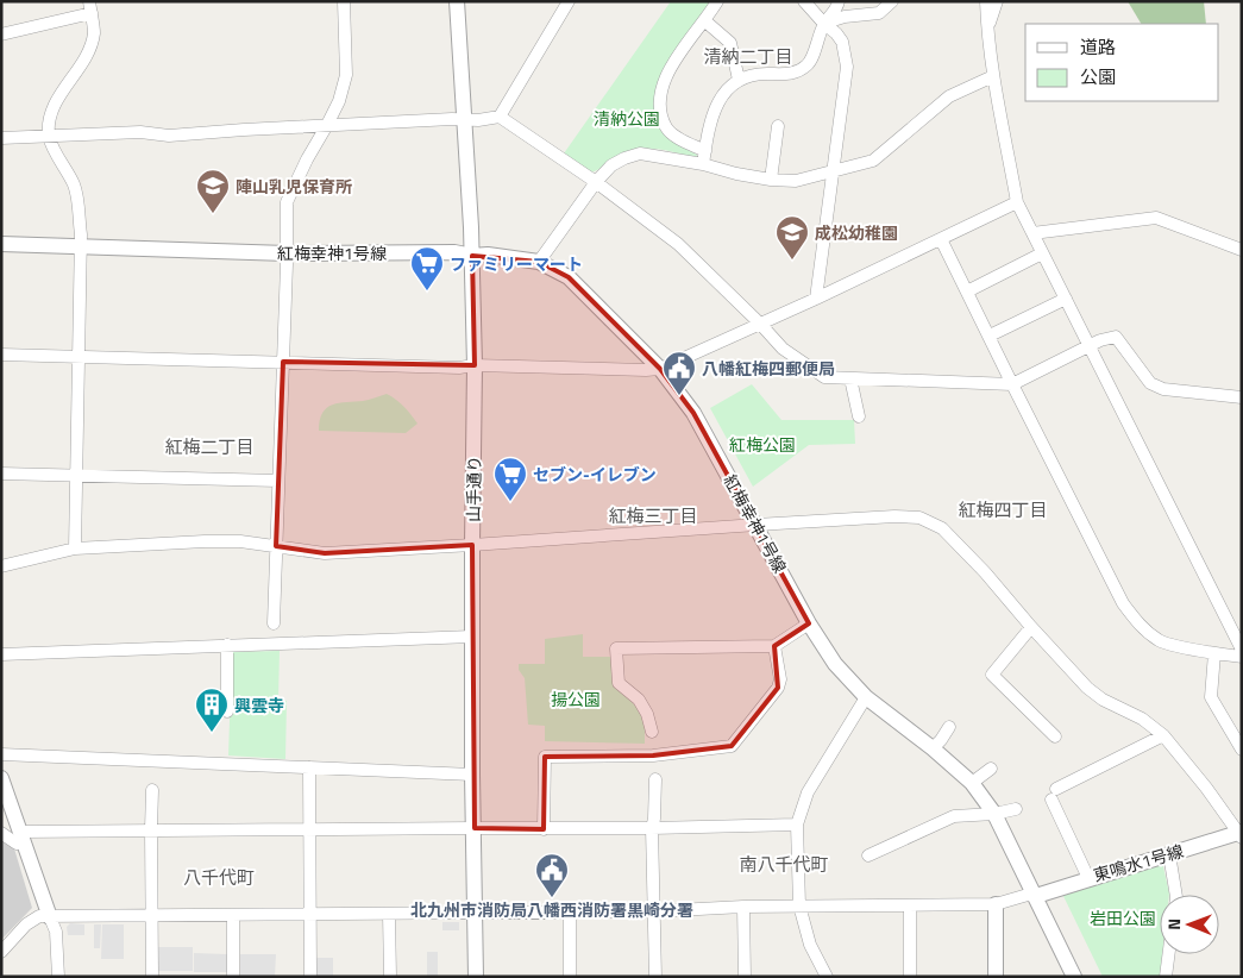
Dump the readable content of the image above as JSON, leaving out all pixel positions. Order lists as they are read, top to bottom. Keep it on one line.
{"streets":{"street":["紅梅幸神1号線","山手通り","東鳴水1号線"]},"crossings":[["紅梅幸神1号線","山手通り"],["紅梅幸神1号線","東鳴水1号線"]],"districts":["清納二丁目","紅梅二丁目","紅梅四丁目","紅梅三丁目","南八千代町","八千代町"],"parks":["清納公園","紅梅公園","揚公園","岩田公園"],"places":{"school or university":["陣山乳児保育所","成松幼稚園"],"supermarket":["ファミリーマート","セブン-イレブン"],"public building":["八幡紅梅四郵便局","北九州市消防局八幡西消防署黒崎分署"],"building":["興雲寺"]},"legend":["道路","公園"],"north":"left"}
